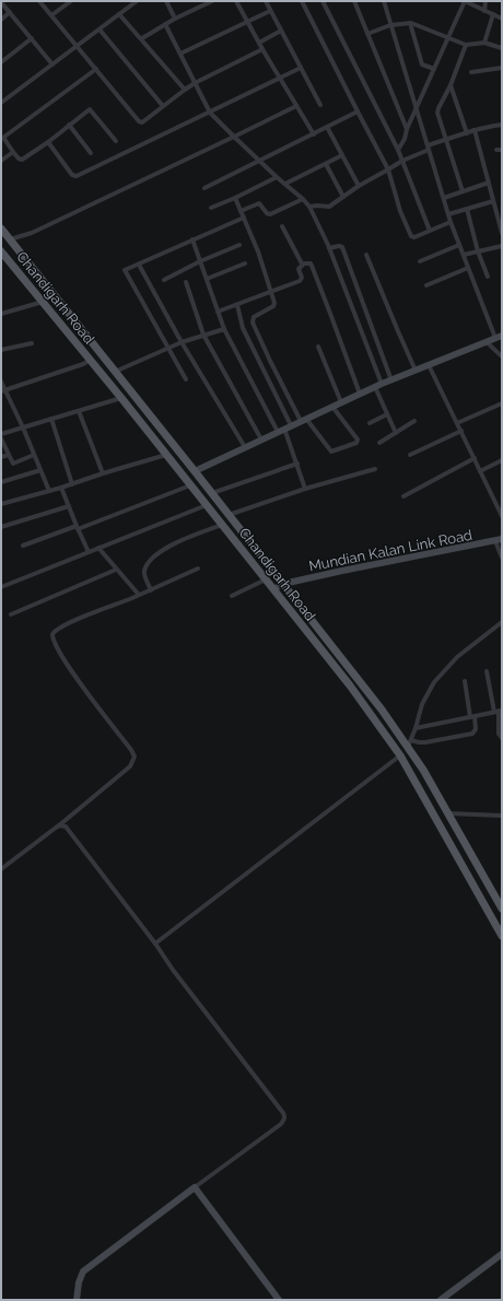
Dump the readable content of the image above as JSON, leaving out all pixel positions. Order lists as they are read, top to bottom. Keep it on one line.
{"streets":{"main road":["Chandigarh Road"],"street":["Mundian Kalan Link Road"]},"crossings":[["Chandigarh Road","Mundian Kalan Link Road"]]}
